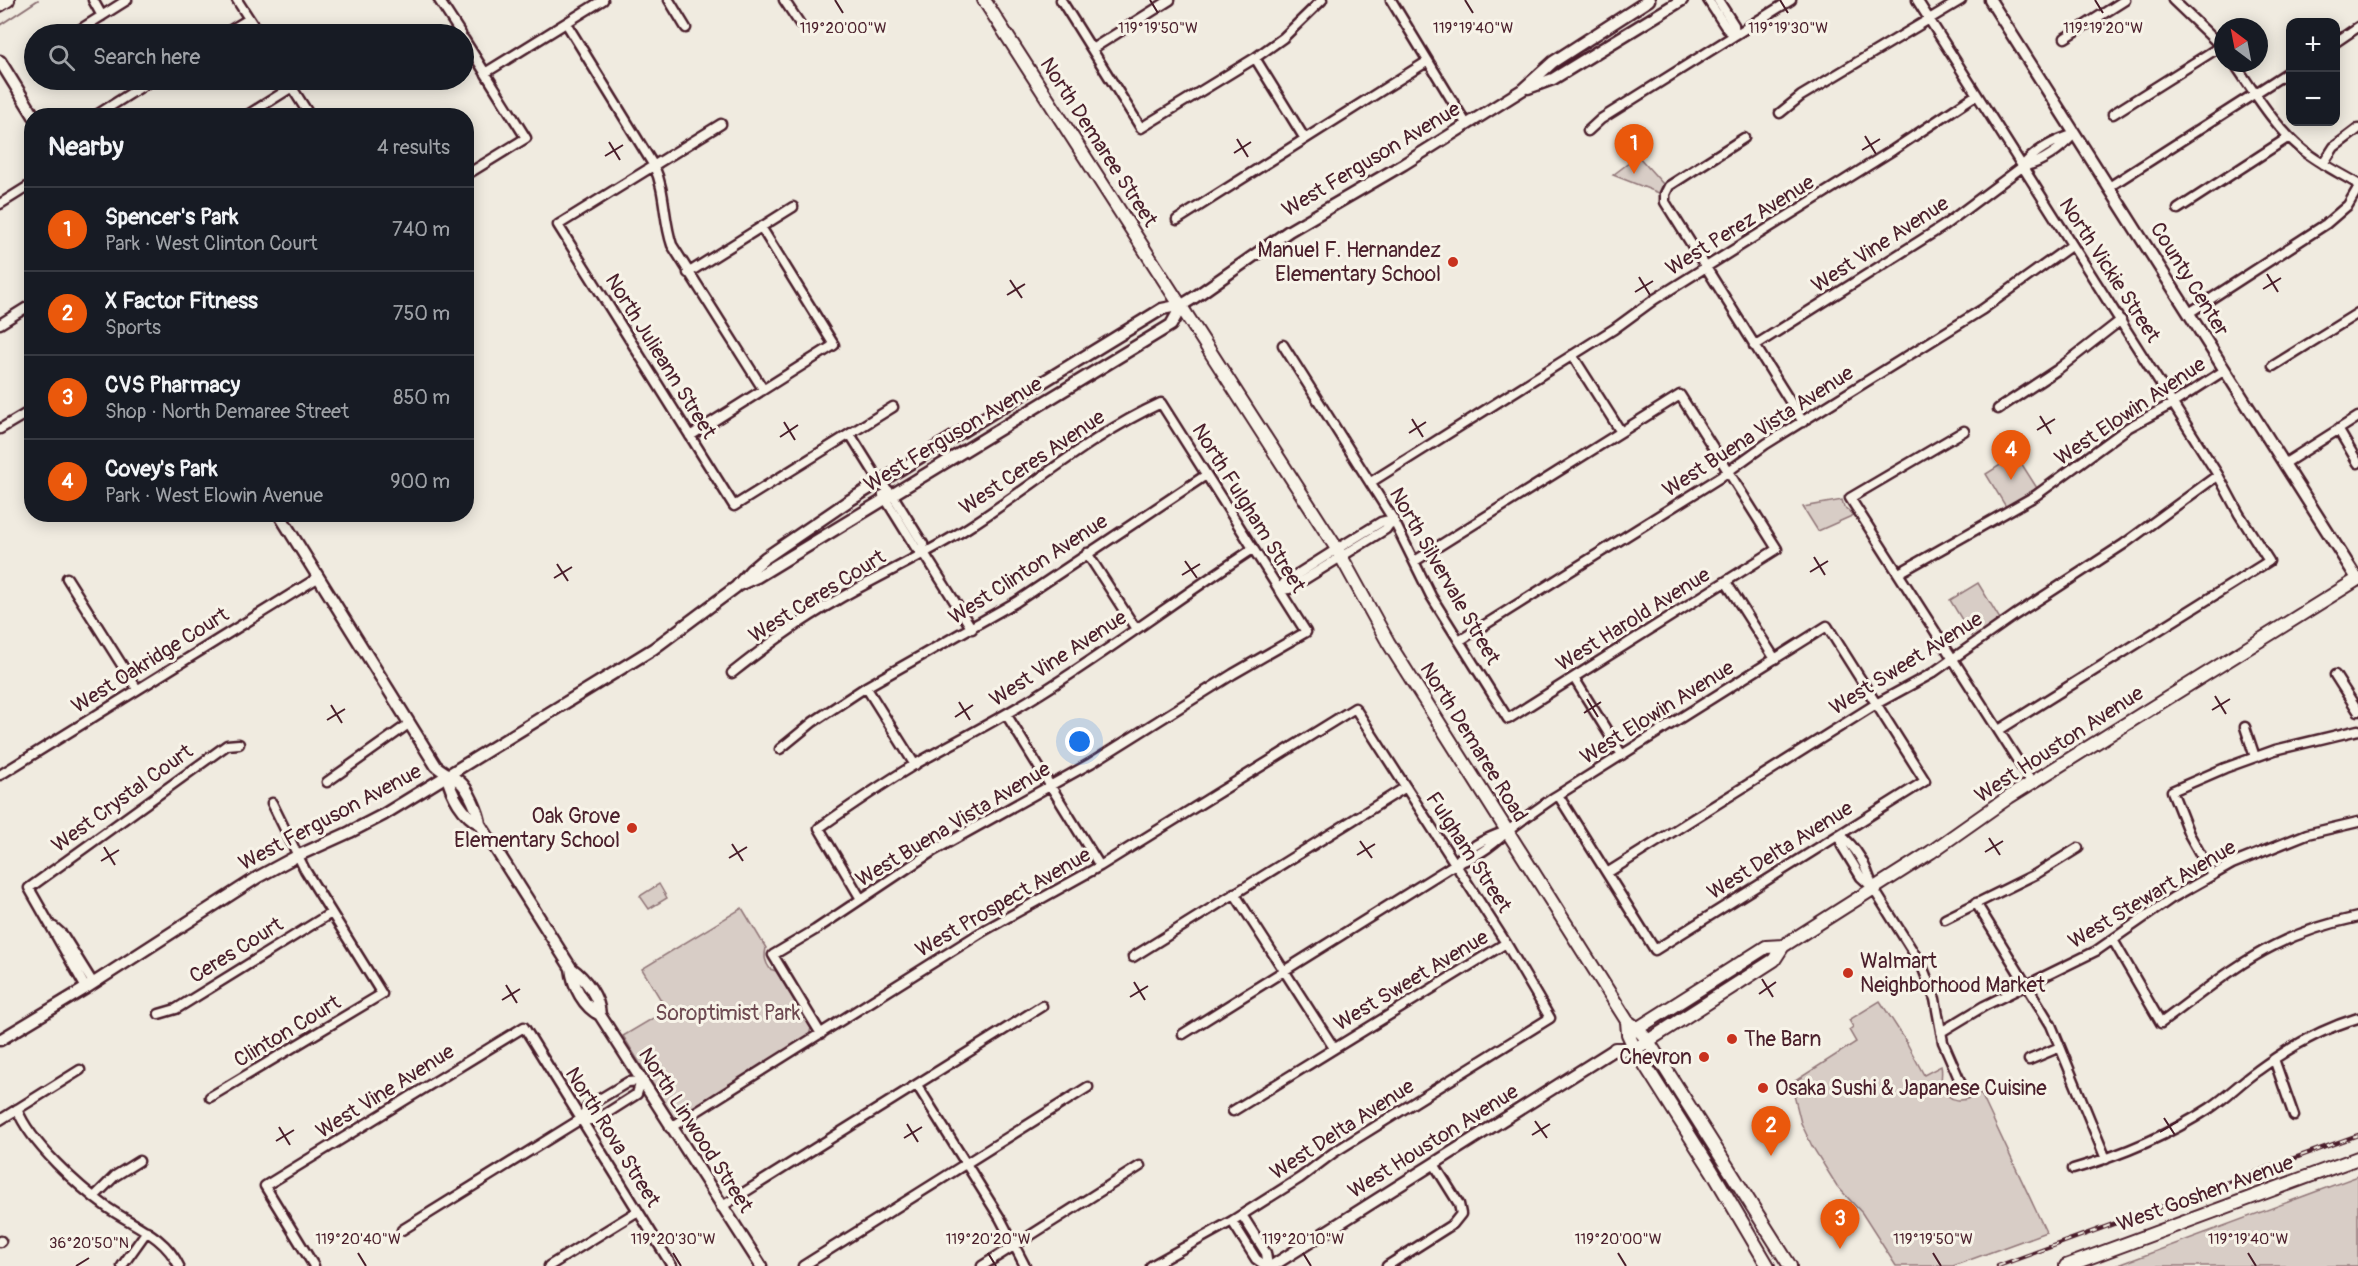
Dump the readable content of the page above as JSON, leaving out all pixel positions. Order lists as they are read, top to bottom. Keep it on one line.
{"streets":{"main road":["North Demaree Street","North Demaree Road","West Houston Avenue","West Goshen Avenue"],"street":["West Ferguson Avenue","West Perez Avenue","West Vine Avenue","North Vickie Street","County Center","North Julieann Street","West Elowin Avenue","West Buena Vista Avenue","West Ceres Avenue","North Fulgham Street","West Clinton Avenue","North Silvervale Street","West Ceres Court","West Harold Avenue","West Oakridge Court","West Sweet Avenue","West Crystal Court","West Delta Avenue","Fulgham Street","West Stewart Avenue","West Prospect Avenue","Ceres Court","Clinton Court","North Linwood Street","North Rova Street"]},"crossings":[["North Demaree Street","West Ferguson Avenue"],["North Demaree Street","North Demaree Road"],["West Ferguson Avenue","North Demaree Road"],["West Ferguson Avenue","West Crystal Court"],["West Ferguson Avenue","North Linwood Street"],["West Perez Avenue","North Vickie Street"],["West Perez Avenue","North Silvervale Street"],["West Vine Avenue","North Vickie Street"],["West Vine Avenue","County Center"],["West Vine Avenue","West Buena Vista Avenue"],["West Vine Avenue","North Fulgham Street"],["West Vine Avenue","North Rova Street"],["North Vickie Street","West Elowin Avenue"],["North Vickie Street","West Buena Vista Avenue"],["North Vickie Street","West Sweet Avenue"],["County Center","West Elowin Avenue"],["County Center","West Houston Avenue"],["West Elowin Avenue","West Sweet Avenue"],["West Elowin Avenue","North Demaree Road"],["West Elowin Avenue","West Delta Avenue"],["West Elowin Avenue","Fulgham Street"],["West Buena Vista Avenue","North Fulgham Street"],["West Buena Vista Avenue","North Silvervale Street"],["West Buena Vista Avenue","West Harold Avenue"],["West Buena Vista Avenue","West Prospect Avenue"],["West Ceres Avenue","North Fulgham Street"],["West Ceres Avenue","West Ceres Court"],["North Fulgham Street","West Clinton Avenue"],["North Silvervale Street","West Harold Avenue"],["West Oakridge Court","North Linwood Street"],["West Sweet Avenue","West Delta Avenue"],["West Sweet Avenue","Fulgham Street"],["North Demaree Road","West Houston Avenue"],["West Delta Avenue","Fulgham Street"],["Fulgham Street","West Prospect Avenue"],["West Prospect Avenue","North Linwood Street"],["Ceres Court","Clinton Court"]],"parks":["Soroptimist Park"],"places":["Manuel F. Hernandez Elementary School","Oak Grove Elementary School","Walmart Neighborhood Market","The Barn","Chevron","Osaka Sushi & Japanese Cuisine"],"north":"top left","page":{"map_buttons":["+","−"],"search":"Search here","heading":["Nearby","4 results"],"pins":["1","4","2","3"],"list":[{"mark":"1","name":"Spencer's Park","note":"Park · West Clinton Court","value":"740 m"},{"mark":"2","name":"X Factor Fitness","note":"Sports","value":"750 m"},{"mark":"3","name":"CVS Pharmacy","note":"Shop · North Demaree Street","value":"850 m"},{"mark":"4","name":"Covey's Park","note":"Park · West Elowin Avenue","value":"900 m"}]},"coordinates":["119°20'00\"W","119°19'50\"W","119°19'40\"W","119°19'30\"W","119°19'20\"W","119°20'40\"W","119°20'30\"W","119°20'20\"W","119°20'10\"W","36°20'50\"N"]}
